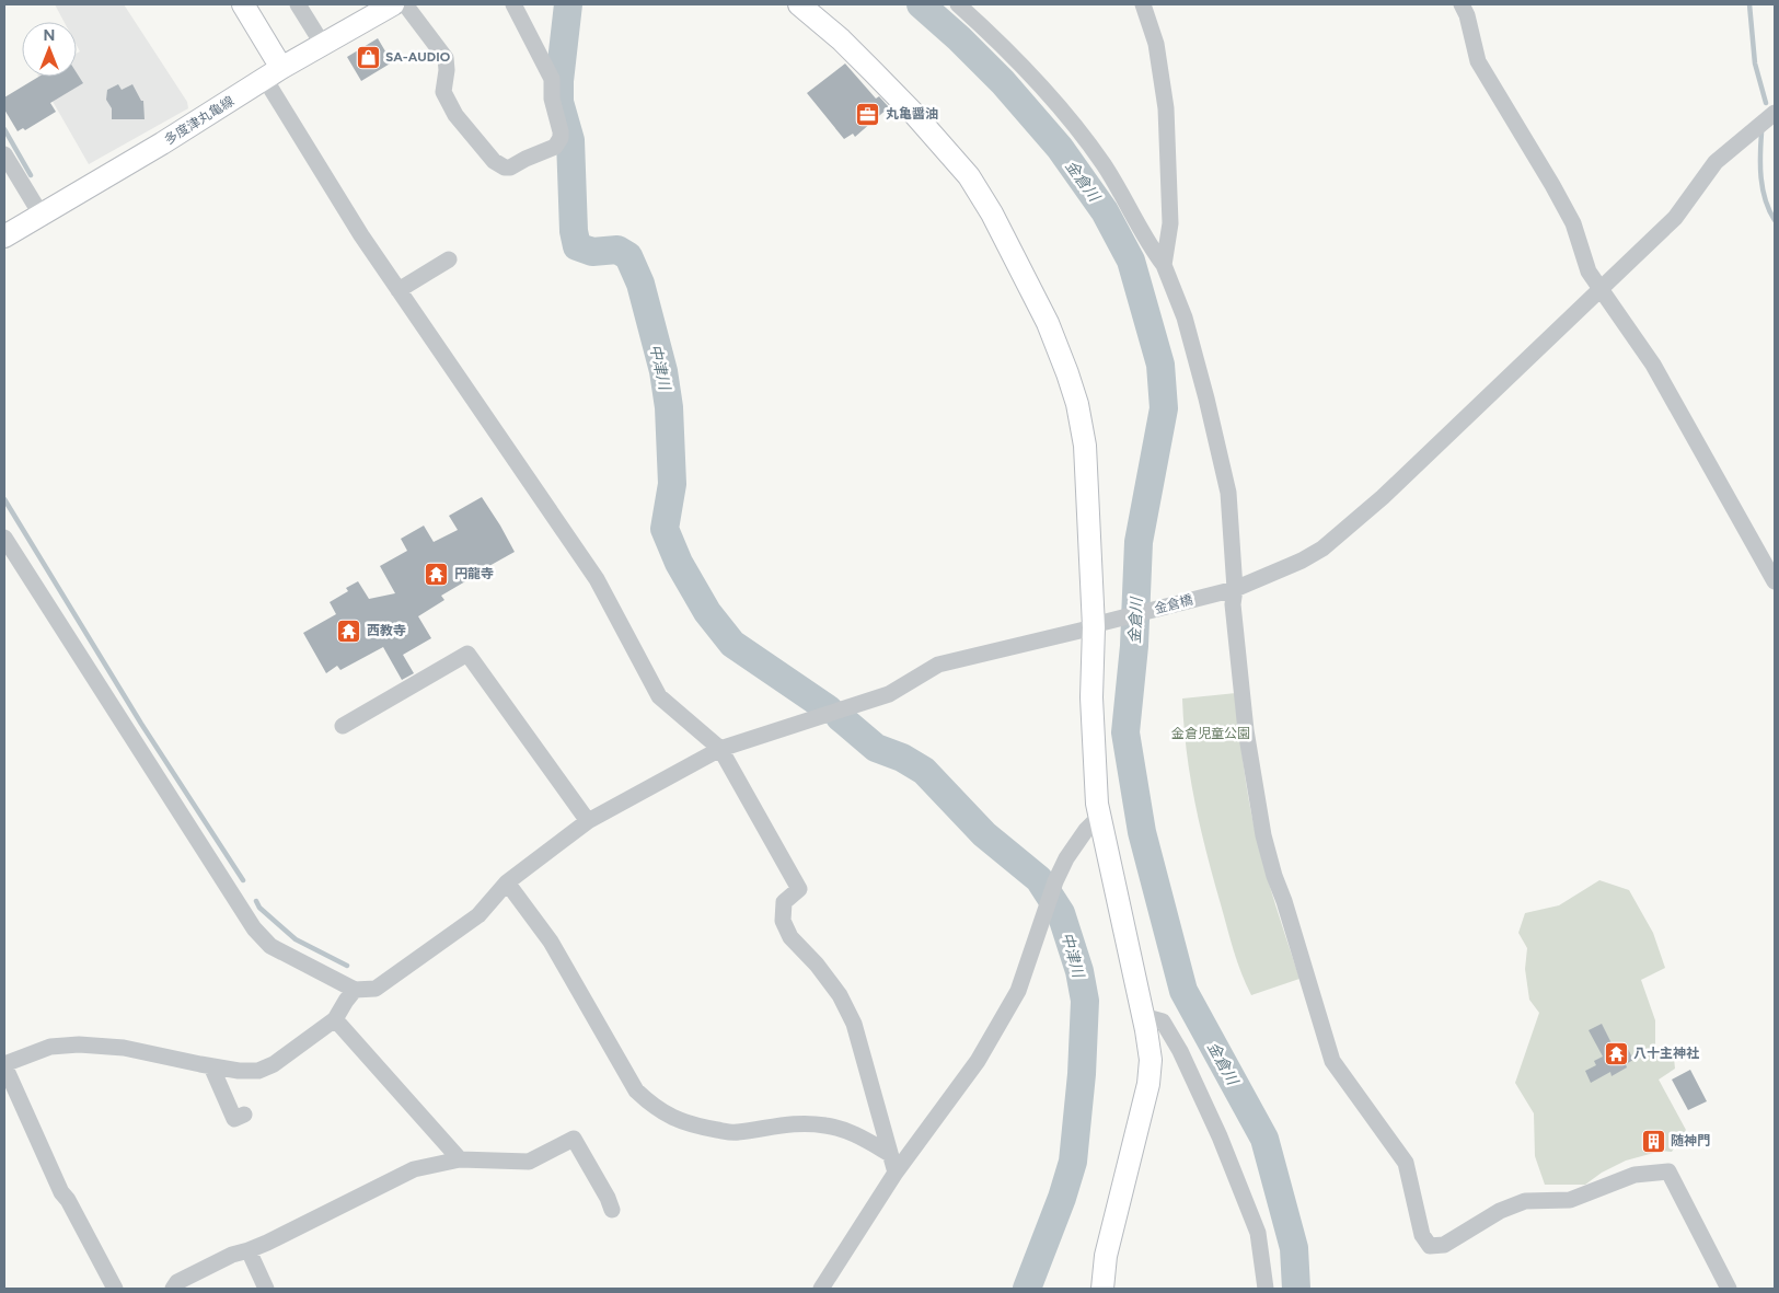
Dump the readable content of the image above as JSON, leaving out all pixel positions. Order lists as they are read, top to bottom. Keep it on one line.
{"streets":{"street":["多度津丸亀線","金倉橋"]},"water":["金倉川","中津川"],"parks":["金倉児童公園"],"places":{"shop":["SA-AUDIO"],"office":["丸亀醤油"],"temple":["円龍寺","西教寺","八十主神社"],"building":["随神門"]},"north":"top"}
